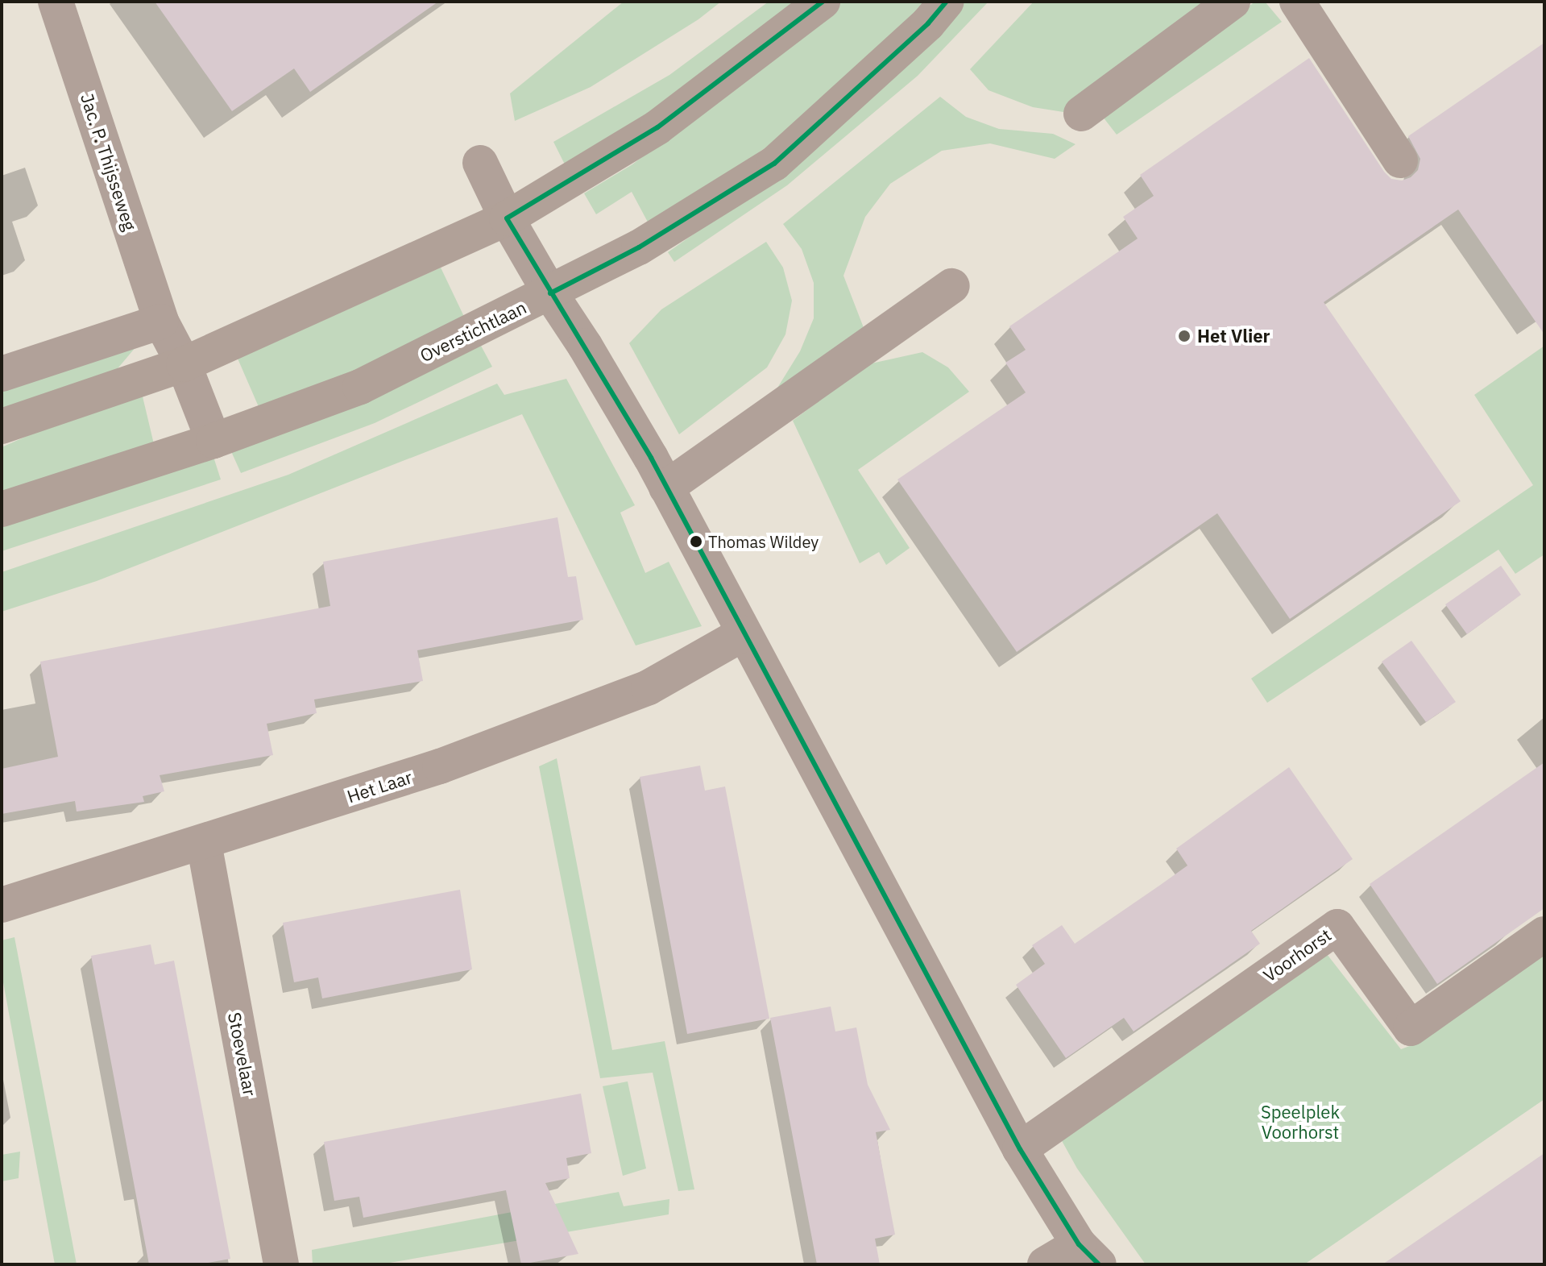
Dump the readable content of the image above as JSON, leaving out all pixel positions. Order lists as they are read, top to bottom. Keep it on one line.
{"streets":{"main road":["Overstichtlaan"],"street":["Jac. P. Thijsseweg","Het Laar","Voorhorst","Stoevelaar"]},"crossings":[["Jac. P. Thijsseweg","Overstichtlaan"],["Het Laar","Stoevelaar"]],"parks":["Speelplek Voorhorst"],"places":["Het Vlier","Thomas Wildey"]}
